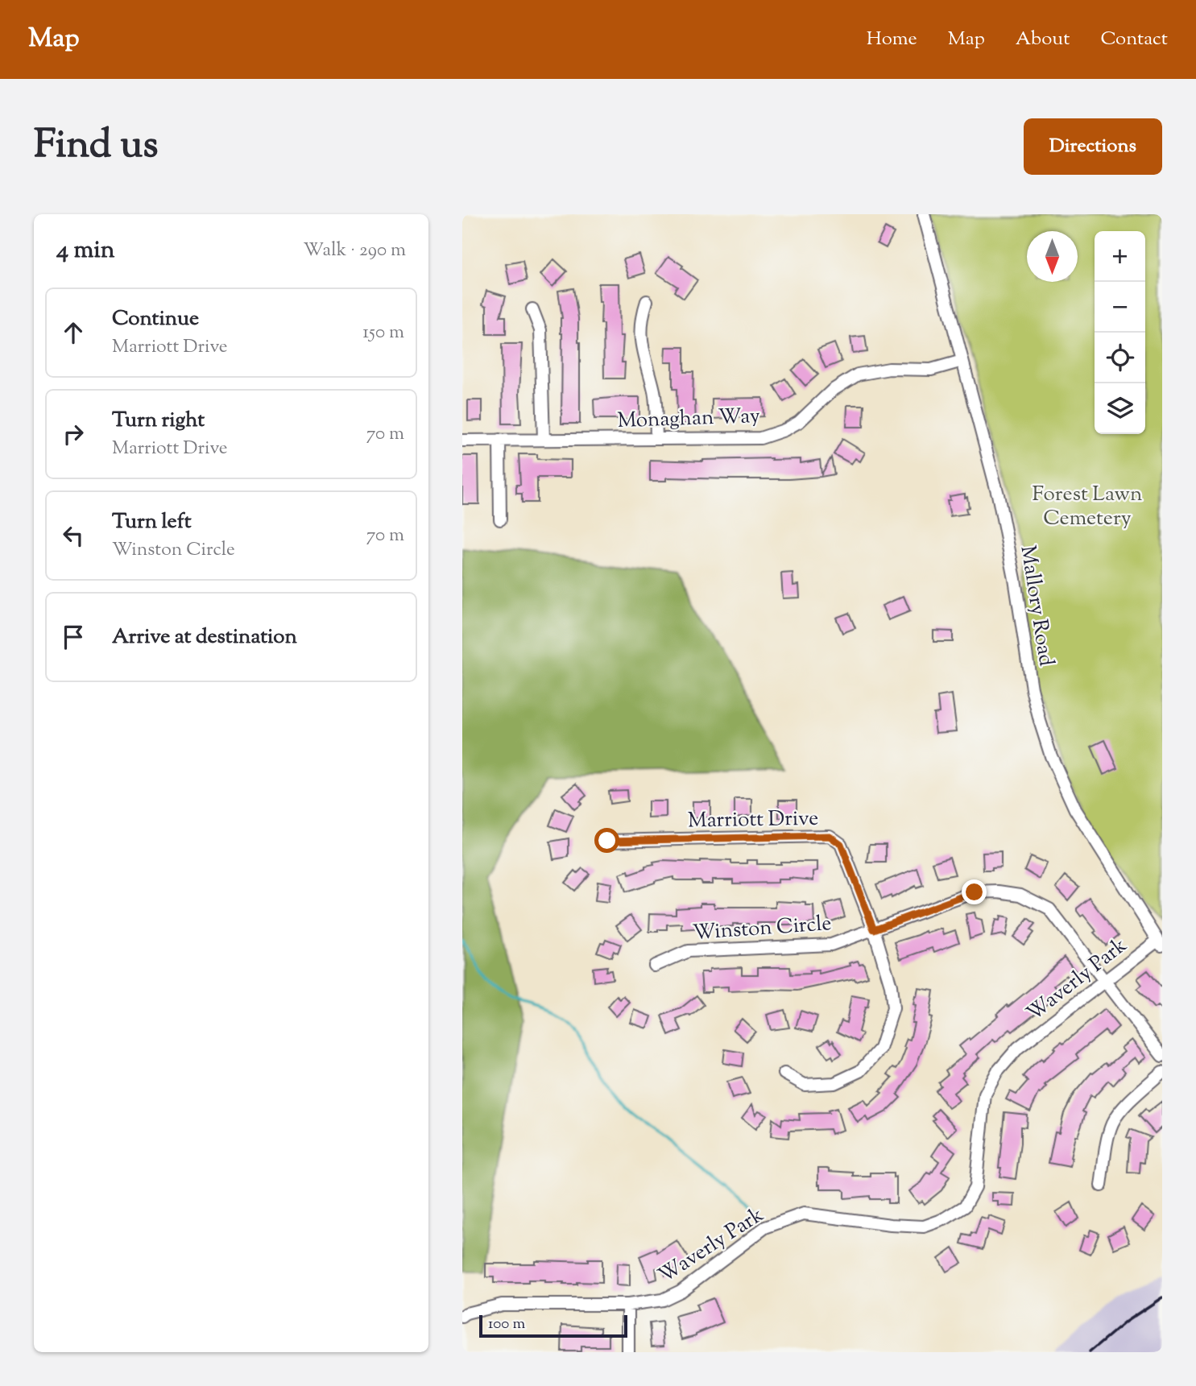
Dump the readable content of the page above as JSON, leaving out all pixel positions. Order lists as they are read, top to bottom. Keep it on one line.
{"streets":{"street":["Monaghan Way","Mallory Road","Marriott Drive","Winston Circle","Waverly Park"]},"crossings":[["Monaghan Way","Mallory Road"],["Mallory Road","Waverly Park"],["Marriott Drive","Winston Circle"],["Winston Circle","Waverly Park"]],"parks":["Forest Lawn Cemetery"],"scale_bar":"100 m","north":"bottom","page":{"header":"Map","nav":["Home","Map","About","Contact"],"title":"Find us","buttons":"Directions","heading":["4 min","Walk · 290 m"],"map_buttons":["+","−"],"list":[["Continue","Marriott Drive","150 m"],["Turn right","Marriott Drive","70 m"],["Turn left","Winston Circle","70 m"],"Arrive at destination"],"scale":"100 m"}}
